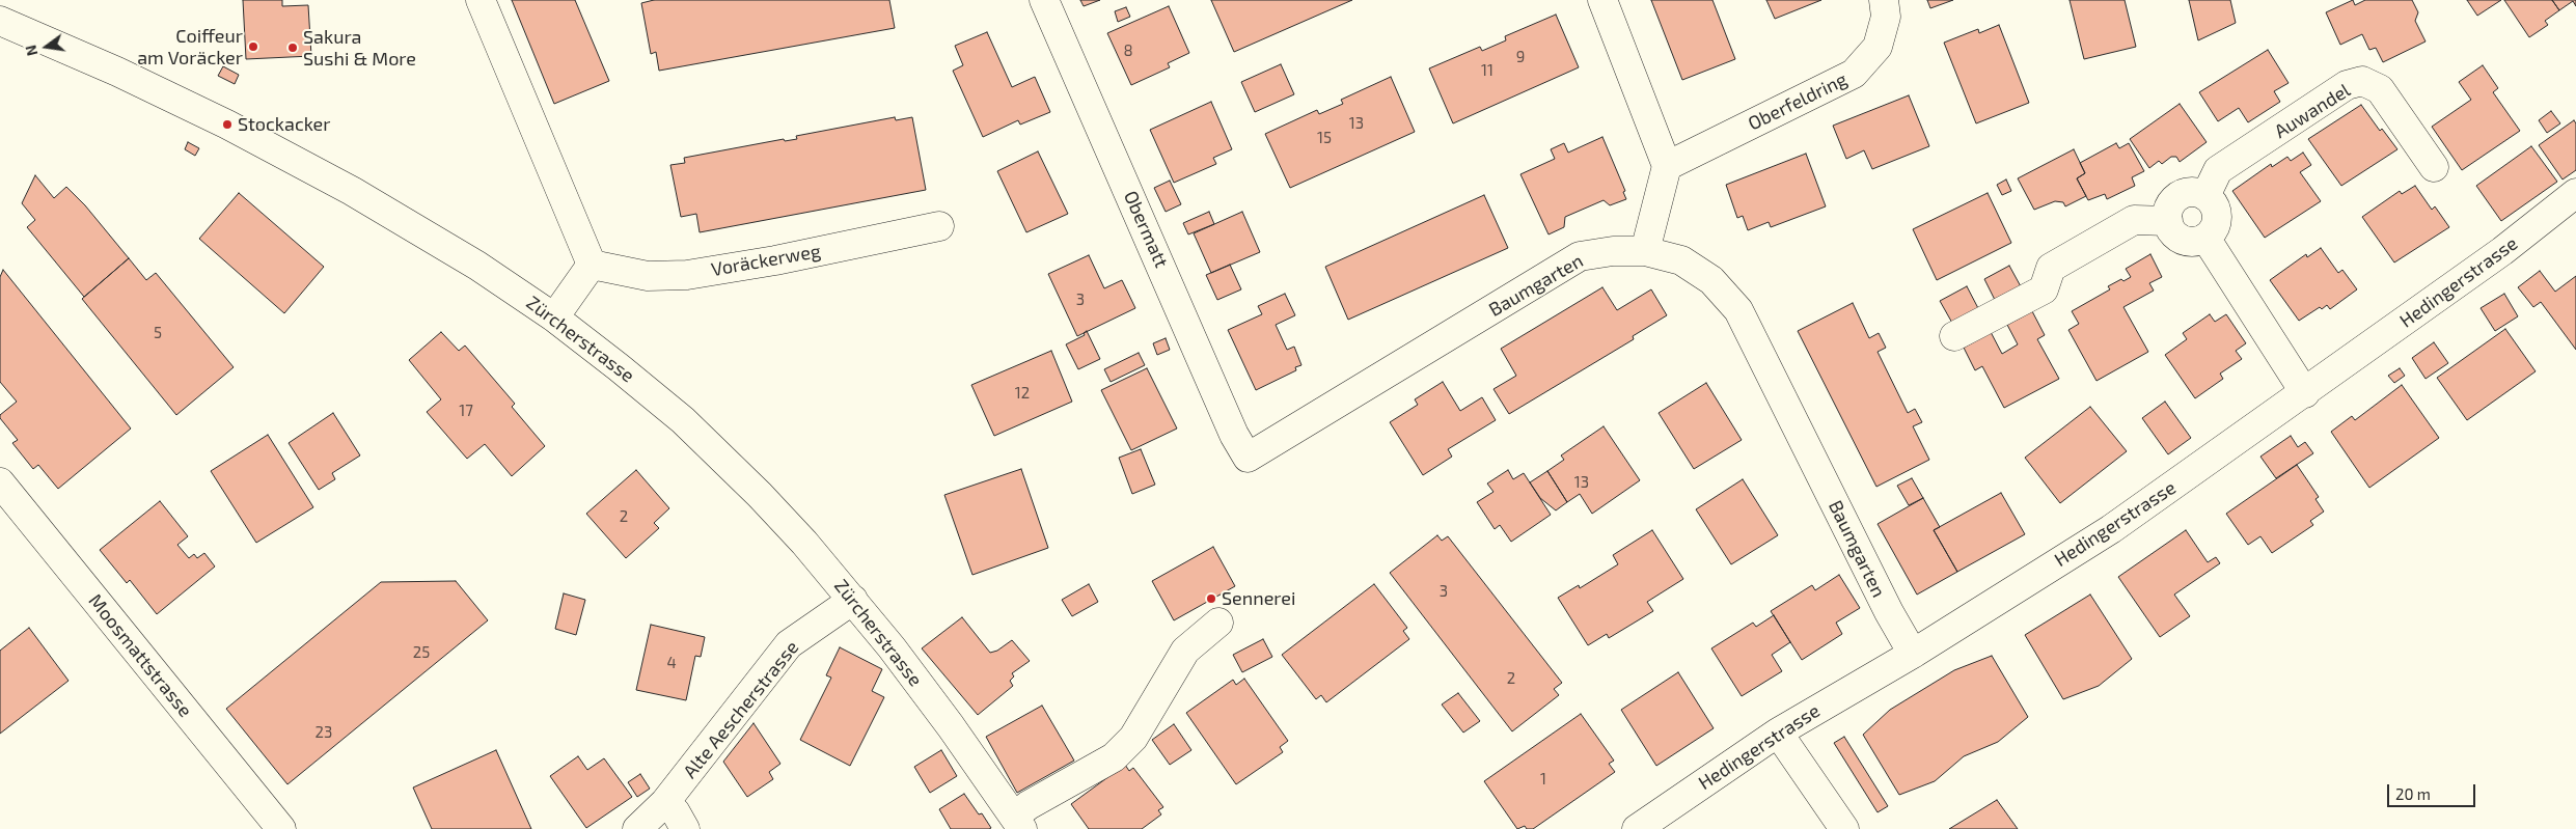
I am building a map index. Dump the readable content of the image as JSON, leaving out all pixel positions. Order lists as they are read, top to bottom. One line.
{"streets":{"street":["Oberfeldring","Auwandel","Obermatt","Voräckerweg","Hedingerstrasse","Baumgarten","Zürcherstrasse","Moosmattstrasse","Alte Aescherstrasse"]},"crossings":[["Obermatt","Baumgarten"],["Hedingerstrasse","Baumgarten"],["Zürcherstrasse","Alte Aescherstrasse"]],"places":["Coiffeur am Voräcker","Sakura Sushi & More","Stockacker","Sennerei"],"house_numbers":["8","9","11","13","15","3","5","12","17","13","2","3","25","4","2","23","1"],"scale_bar":"20 m","north":"left"}
